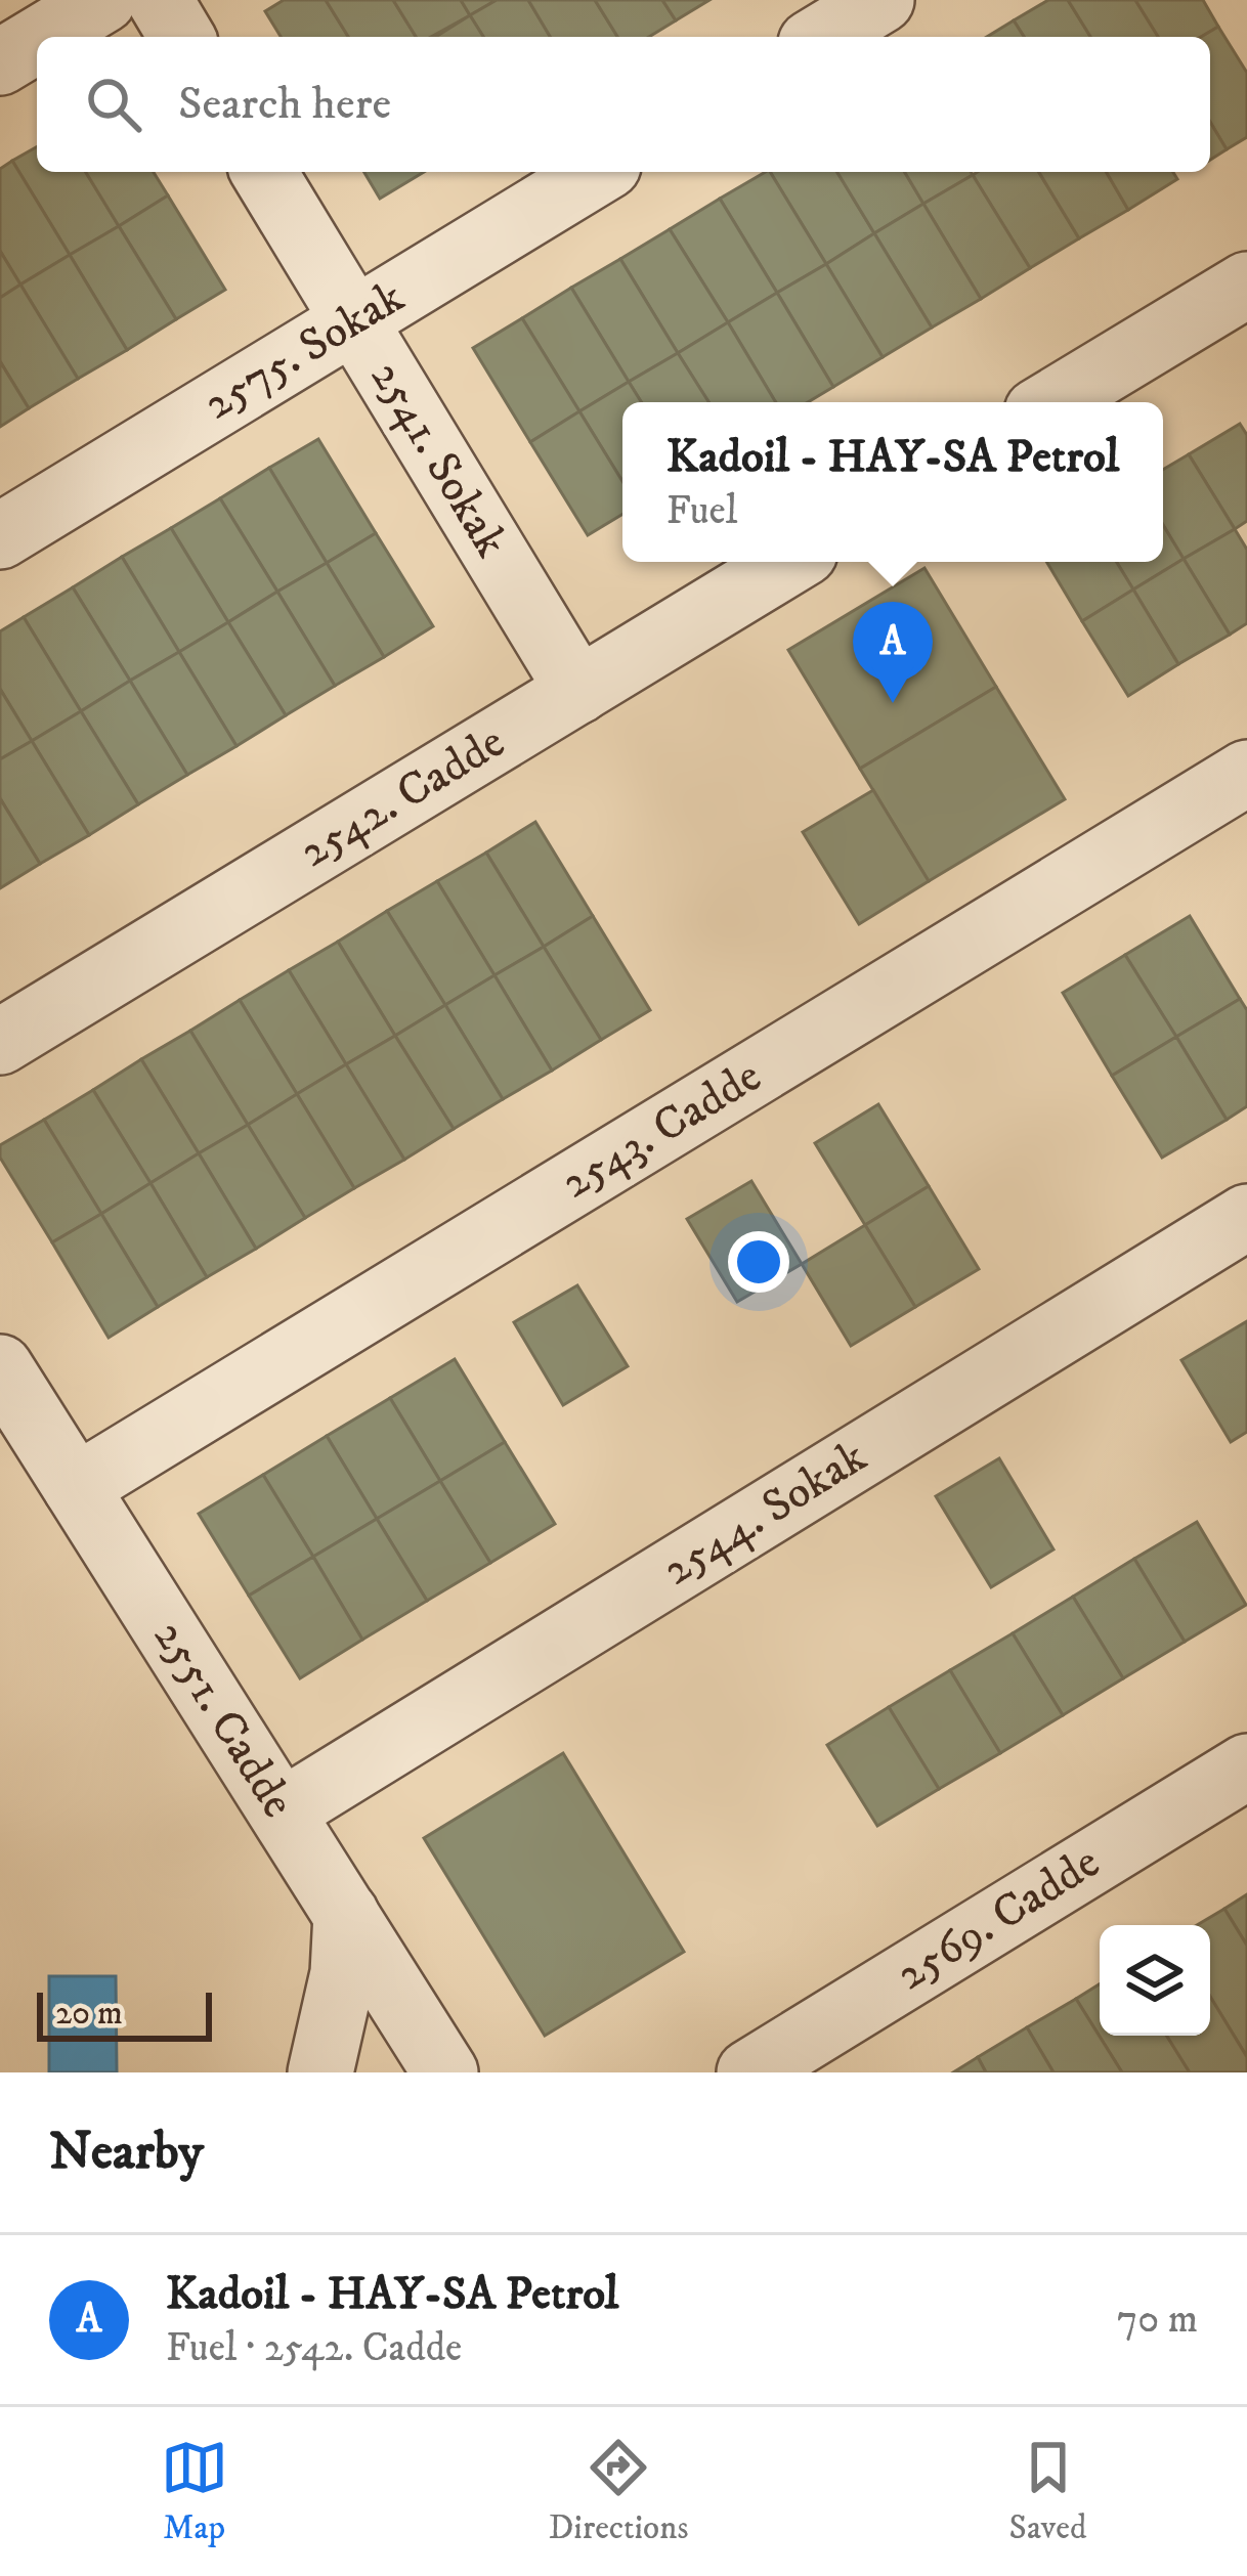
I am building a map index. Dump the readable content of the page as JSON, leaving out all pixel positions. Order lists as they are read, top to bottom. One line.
{"streets":{"street":["2575. Sokak","2541. Sokak","2542. Cadde","2543. Cadde","2544. Sokak","2551. Cadde","2569. Cadde"]},"crossings":[["2575. Sokak","2541. Sokak"],["2541. Sokak","2542. Cadde"],["2543. Cadde","2551. Cadde"],["2544. Sokak","2551. Cadde"]],"scale_bar":"20 m","page":{"search":"Search here","popup":["Kadoil - HAY-SA Petrol","Fuel"],"pins":"A","scale":"20 m","heading":"Nearby","list":[{"mark":"A","name":"Kadoil - HAY-SA Petrol","note":"Fuel · 2542. Cadde","value":"70 m"}],"nav":["Map","Directions","Saved"]}}
